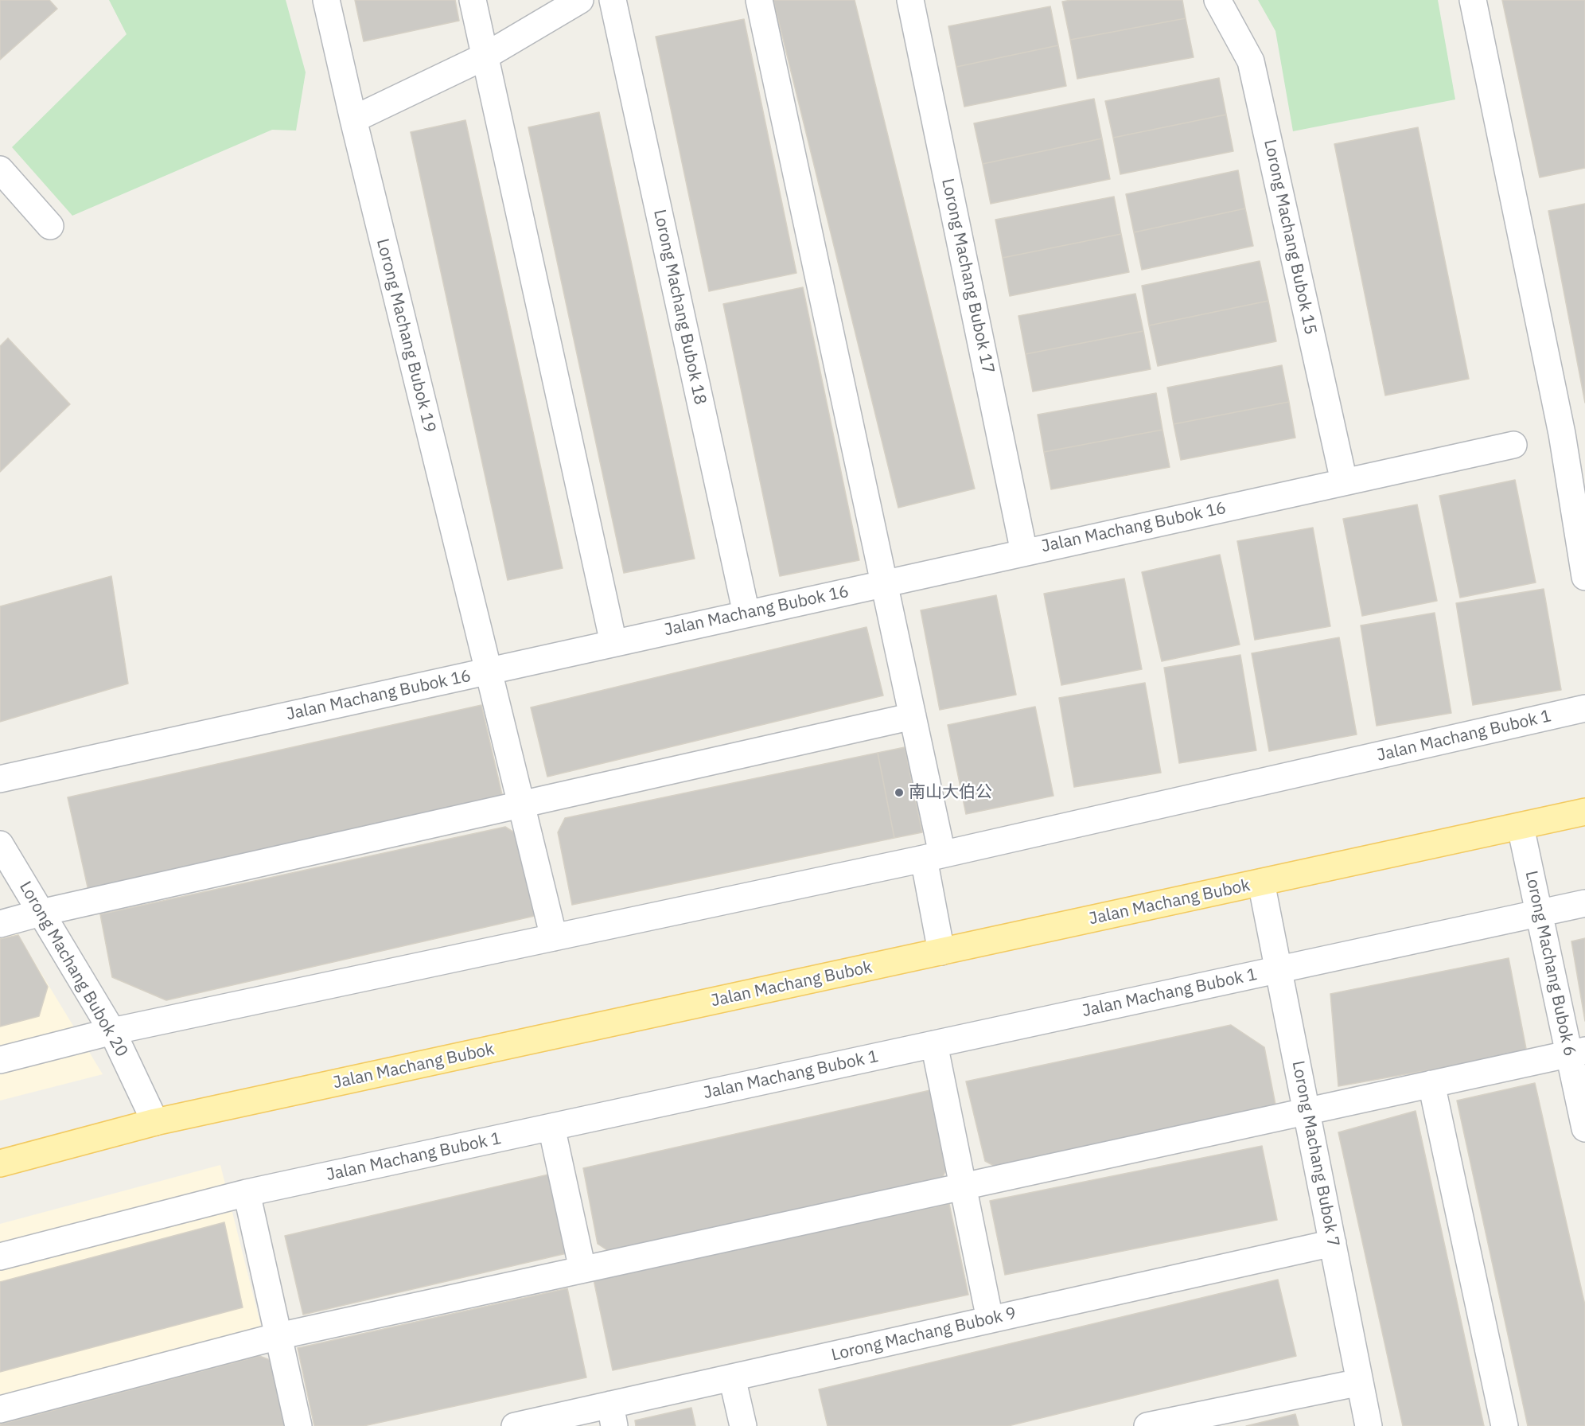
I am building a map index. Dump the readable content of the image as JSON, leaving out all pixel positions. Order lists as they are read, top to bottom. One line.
{"streets":{"main road":["Jalan Machang Bubok"],"street":["Lorong Machang Bubok 15","Lorong Machang Bubok 17","Lorong Machang Bubok 18","Lorong Machang Bubok 19","Jalan Machang Bubok 16","Jalan Machang Bubok 1","Lorong Machang Bubok 6","Lorong Machang Bubok 20","Lorong Machang Bubok 7","Lorong Machang Bubok 9"]},"crossings":[["Lorong Machang Bubok 15","Jalan Machang Bubok 16"],["Lorong Machang Bubok 17","Jalan Machang Bubok 16"],["Lorong Machang Bubok 18","Jalan Machang Bubok 16"],["Lorong Machang Bubok 19","Jalan Machang Bubok 16"],["Lorong Machang Bubok 19","Jalan Machang Bubok 1"],["Jalan Machang Bubok 1","Lorong Machang Bubok 6"],["Jalan Machang Bubok 1","Lorong Machang Bubok 20"],["Jalan Machang Bubok 1","Lorong Machang Bubok 7"],["Jalan Machang Bubok","Lorong Machang Bubok 6"],["Jalan Machang Bubok","Lorong Machang Bubok 20"],["Jalan Machang Bubok","Lorong Machang Bubok 7"],["Lorong Machang Bubok 7","Lorong Machang Bubok 9"]],"places":["南山大伯公"]}
